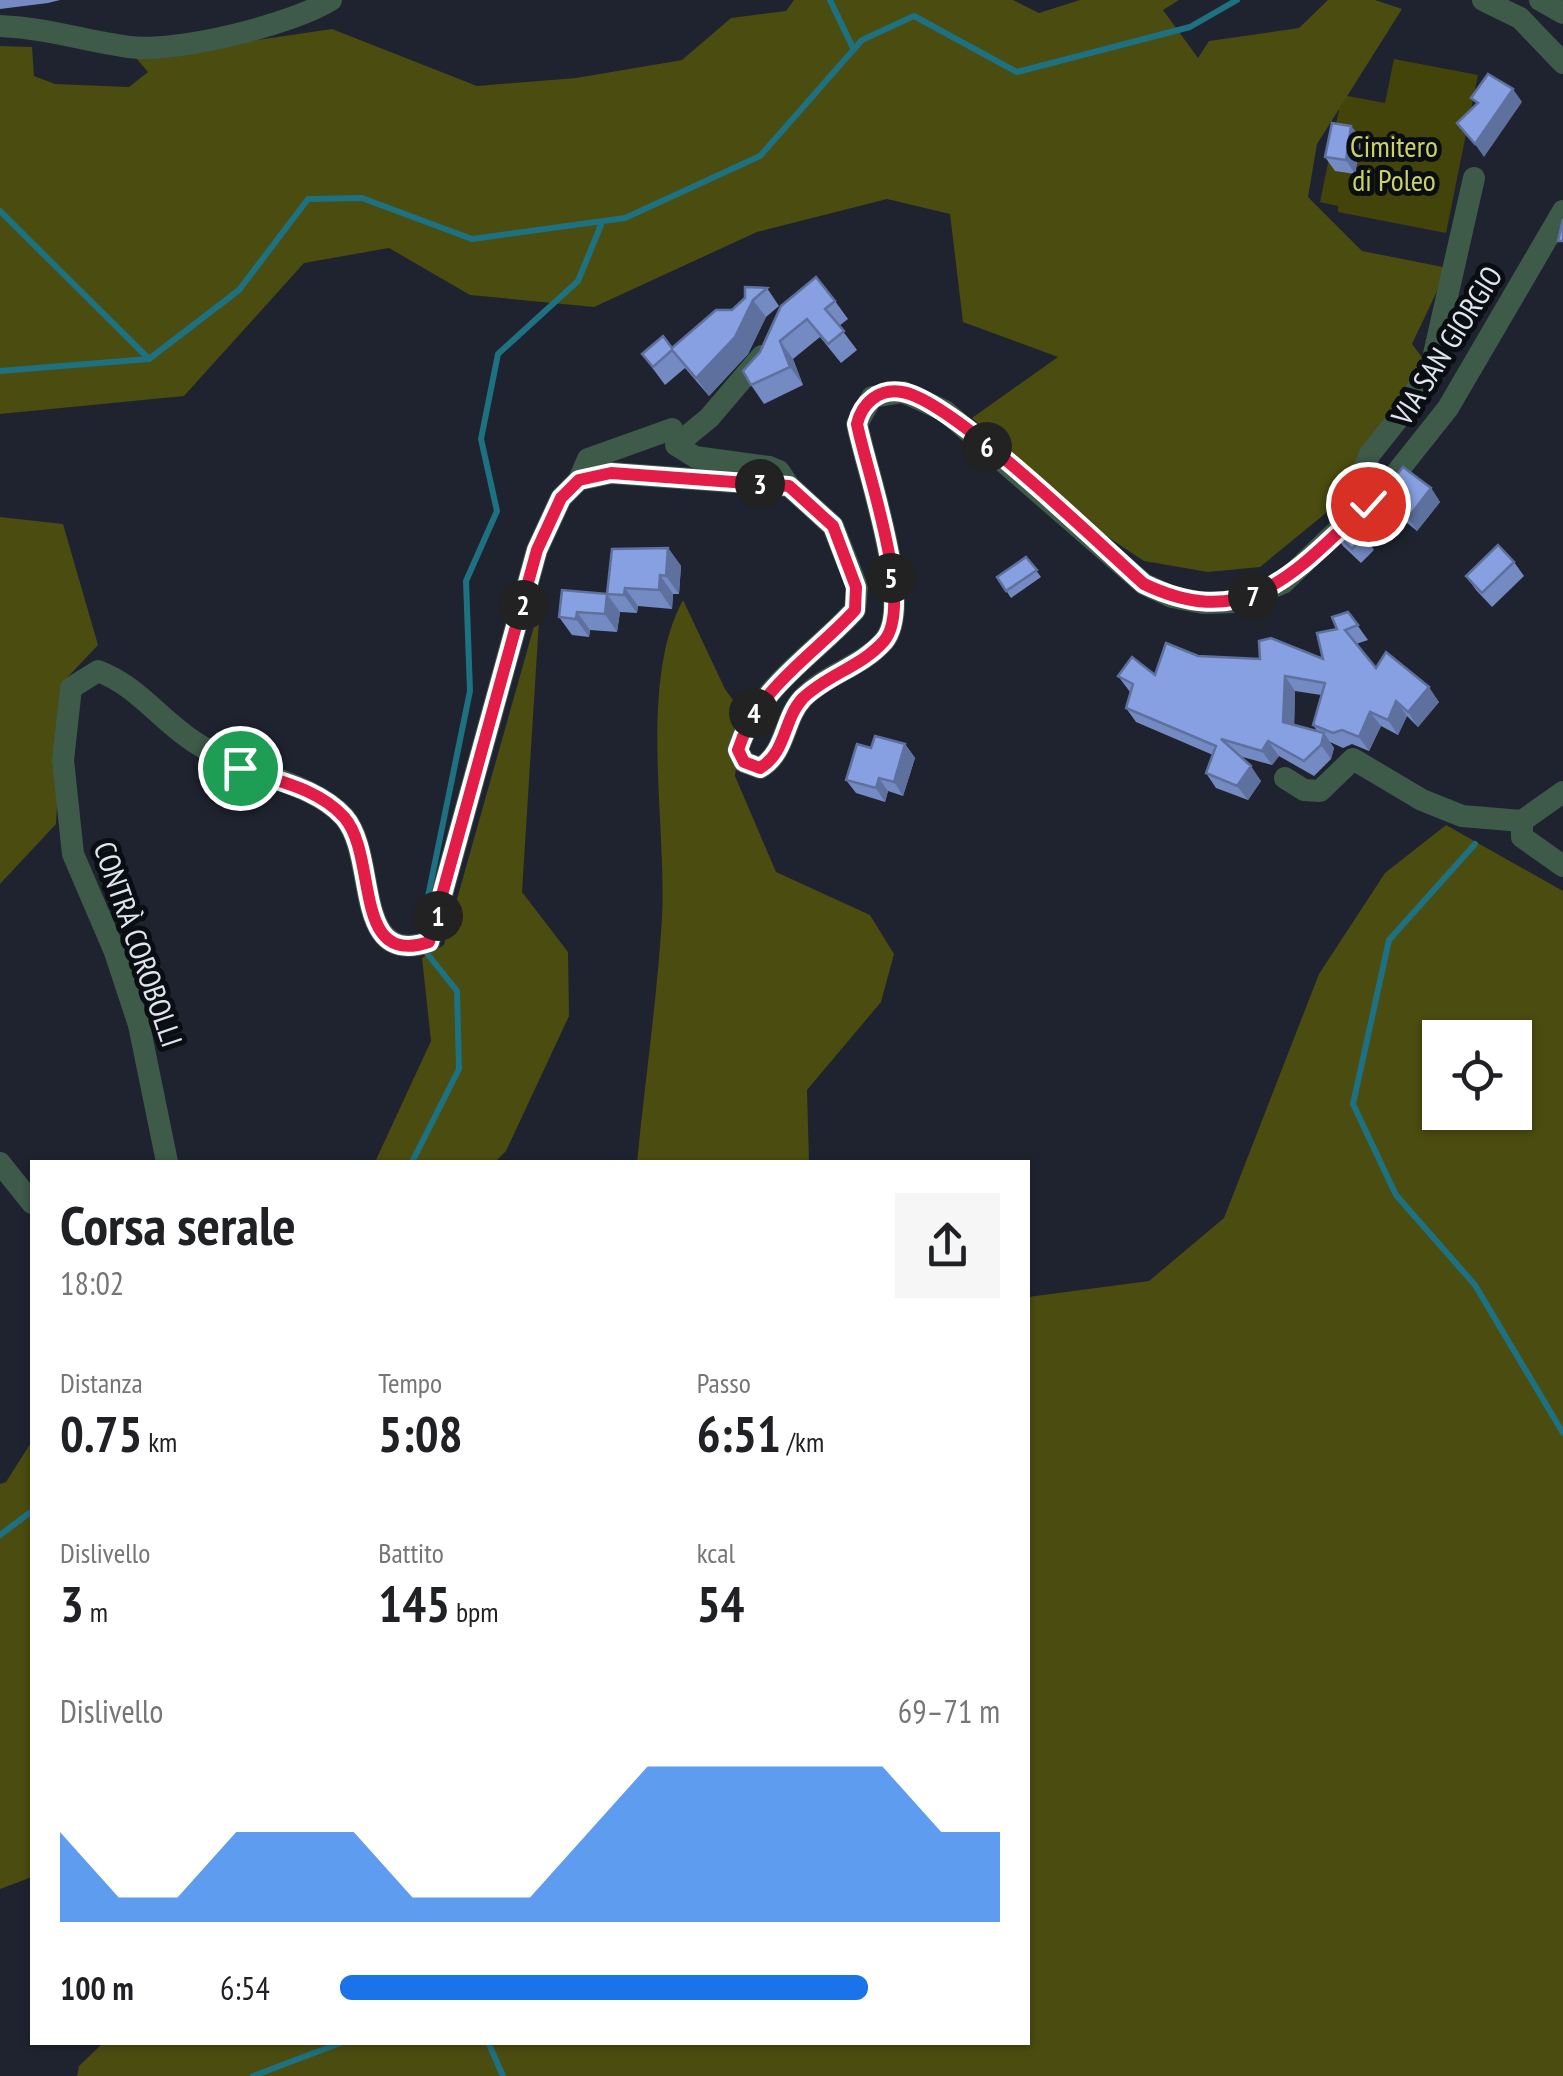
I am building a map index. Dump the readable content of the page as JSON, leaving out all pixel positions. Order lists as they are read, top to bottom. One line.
{"streets":{"street":["VIA SAN GIORGIO","CONTRÀ COROBOLLI"]},"parks":["Cimitero di Poleo"],"page":{"pins":["6","3","5","7","2","4","1"],"heading":["Corsa serale","18:02"],"stats":[["Distanza","0.75 km"],["Tempo","5:08"],["Passo","6:51 /km"],["Dislivello","3 m"],["Battito","145 bpm"],["kcal","54"]],"chart":["Dislivello","69–71 m"],"list":[{"name":"100 m","note":"6:54"}]}}
